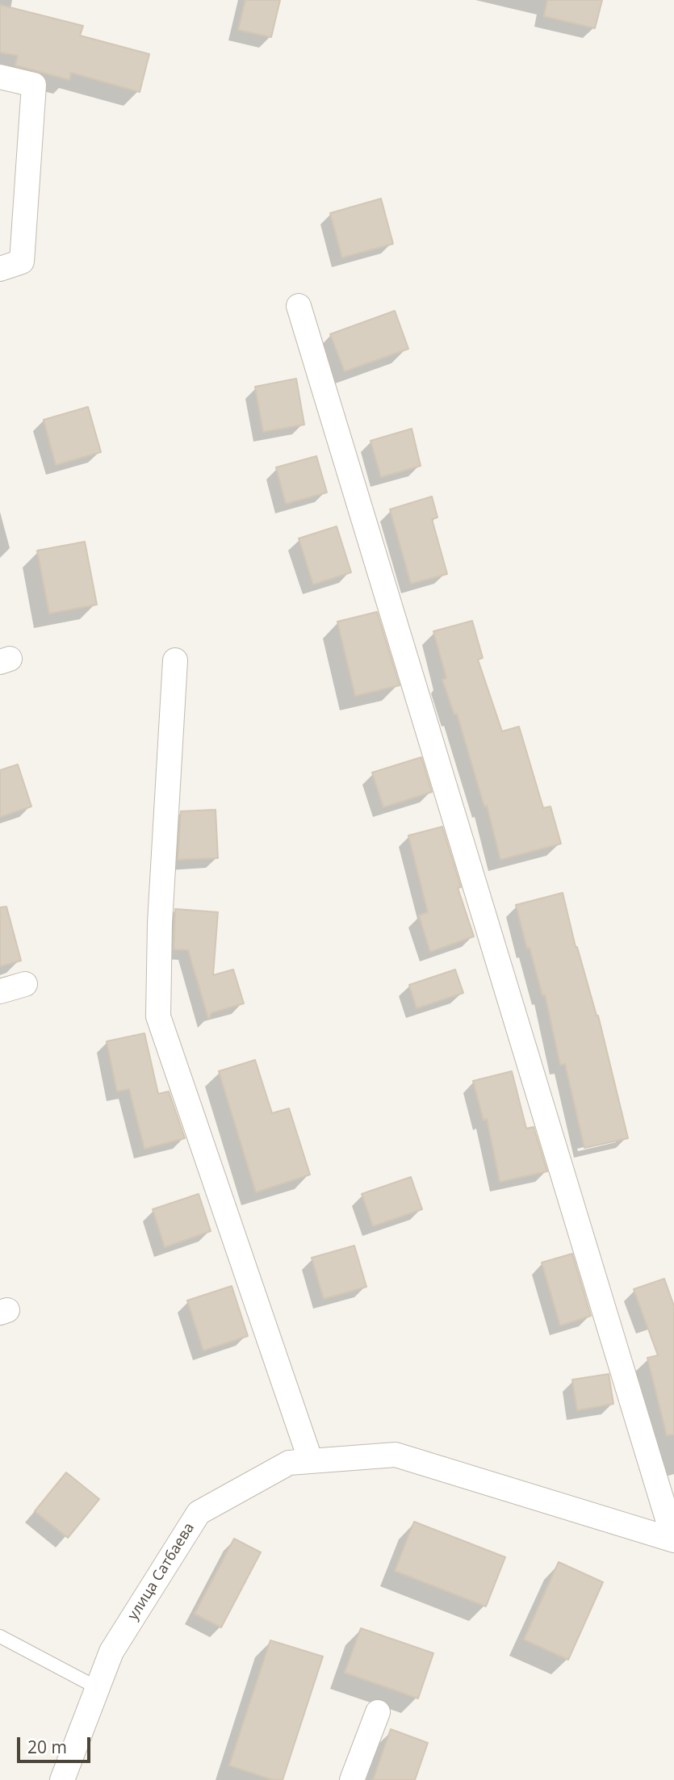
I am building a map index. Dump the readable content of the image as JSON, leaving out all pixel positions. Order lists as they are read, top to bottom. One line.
{"streets":{"street":["улица Сатбаева"]},"scale_bar":"20 m"}
